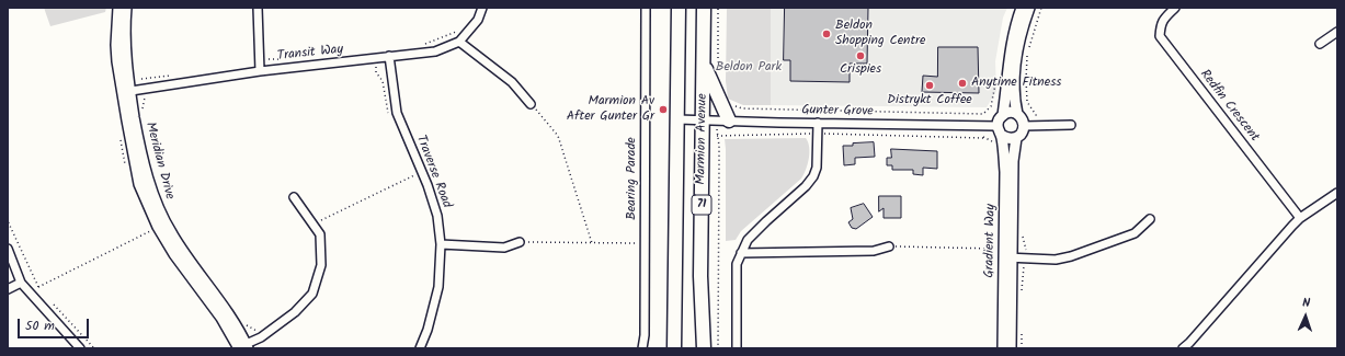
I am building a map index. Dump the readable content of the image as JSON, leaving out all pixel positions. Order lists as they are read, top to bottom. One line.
{"streets":{"highway":["Marmion Avenue","71"],"street":["Transit Way","Redfin Crescent","Gunter Grove","Meridian Drive","Traverse Road","Bearing Parade","Gradient Way"]},"crossings":[["Transit Way","Meridian Drive"],["Transit Way","Traverse Road"],["Gunter Grove","Marmion Avenue"],["Gunter Grove","Gradient Way"]],"parks":["Beldon Park"],"places":["Beldon Shopping Centre","Crispies","Anytime Fitness","Distrykt Coffee","Marmion Av After Gunter Gr"],"scale_bar":"50 m","north":"top"}
